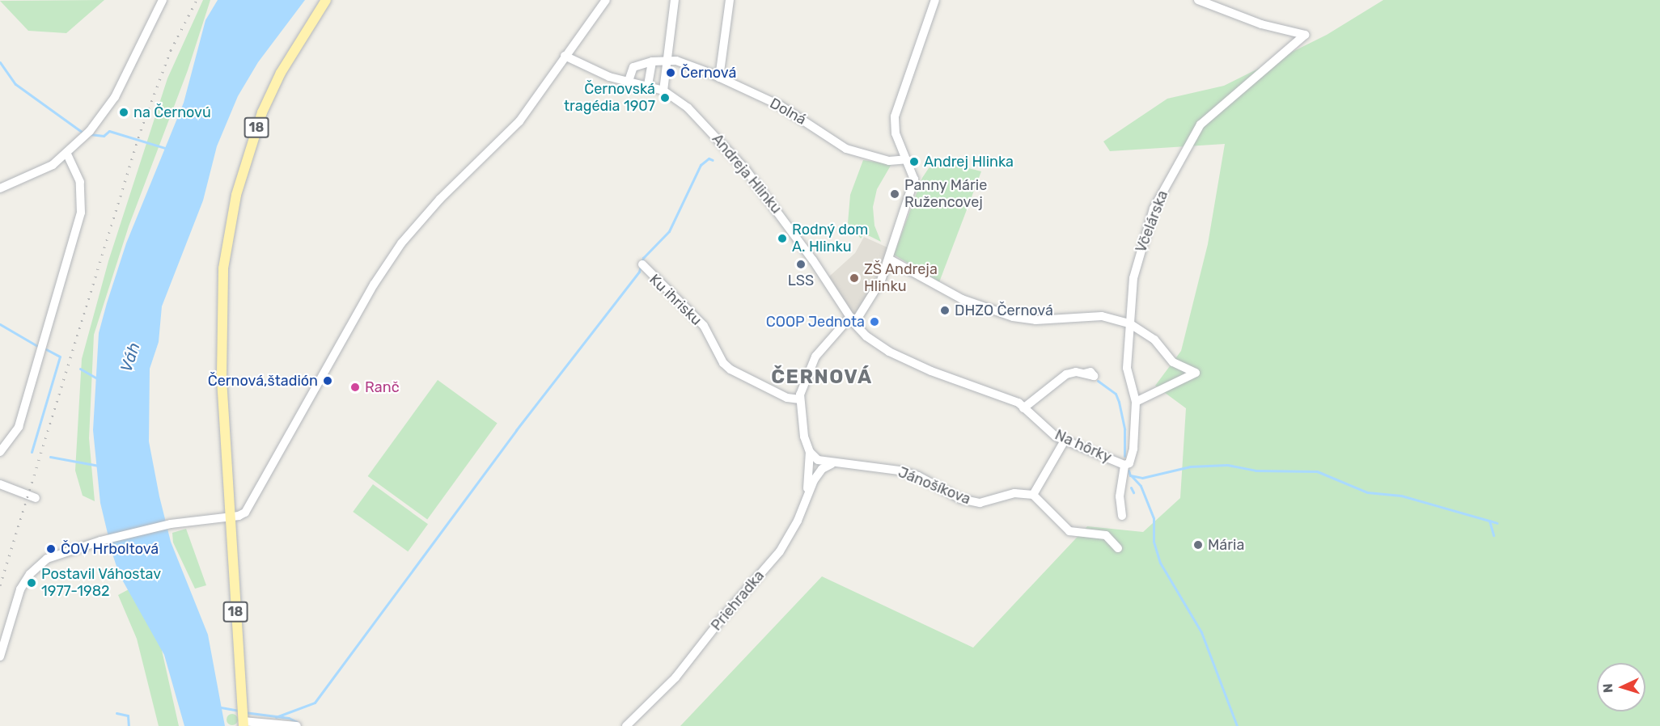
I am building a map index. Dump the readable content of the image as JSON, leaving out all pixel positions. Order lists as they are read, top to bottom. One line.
{"streets":{"main road":["18"],"street":["Dolná","Andreja Hlinku","Včelárska","Ku ihrisku","Na hôrky","Jánošíkova","Priehradka"]},"crossings":[["Andreja Hlinku","Na hôrky"],["Včelárska","Na hôrky"],["Jánošíkova","Priehradka"]],"districts":["ČERNOVÁ"],"water":["Váh"],"places":["Černová","Černovská tragédia 1907","na Černovú","Andrej Hlinka","Panny Márie Ružencovej","Rodný dom A. Hlinku","LSS","ZŠ Andreja Hlinku","DHZO Černová","COOP Jednota","Černová,štadión","Ranč","Mária","ČOV Hrboltová","Postavil Váhostav 1977-1982"],"north":"left"}
